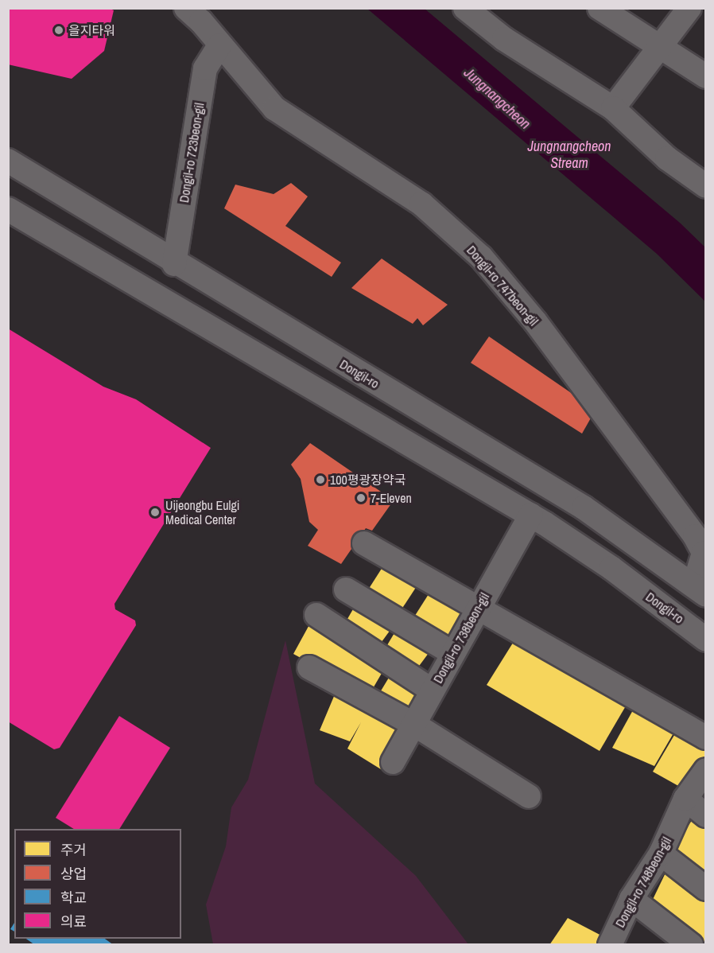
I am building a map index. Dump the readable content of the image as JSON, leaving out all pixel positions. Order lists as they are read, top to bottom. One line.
{"streets":{"street":["Dongil-ro 723beon-gil","Dongil-ro 747beon-gil","Dongil-ro","Dongil-ro 738beon-gil","Dongil-ro 748beon-gil"]},"crossings":[["Dongil-ro 723beon-gil","Dongil-ro 747beon-gil"],["Dongil-ro 723beon-gil","Dongil-ro"],["Dongil-ro 747beon-gil","Dongil-ro"],["Dongil-ro","Dongil-ro 738beon-gil"]],"water":["Jungnangcheon","Jungnangcheon Stream"],"places":["을지타워","100평광장약국","7-Eleven","Uijeongbu Eulgi Medical Center"],"legend":["주거","상업","학교","의료"]}
